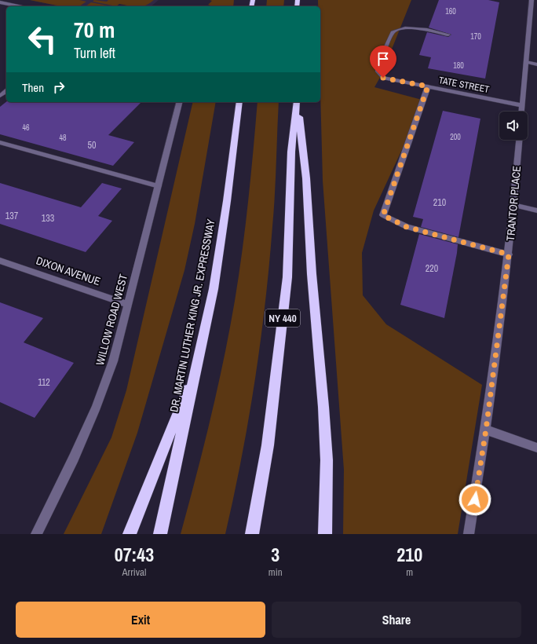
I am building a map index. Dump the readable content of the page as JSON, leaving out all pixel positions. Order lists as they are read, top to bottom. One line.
{"streets":{"highway":["DR. MARTIN LUTHER KING JR. EXPRESSWAY","NY 440"],"street":["TATE STREET","TRANTOR PLACE","DIXON AVENUE","WILLOW ROAD WEST"]},"crossings":[["DIXON AVENUE","WILLOW ROAD WEST"]],"house_numbers":["160","170","180","46","200","48","50","210","137","133","220","112"],"page":{"turn":["70 m","Turn left"],"then":"Then","eta":["07:43","Arrival","3","min","210","m"],"buttons":["Exit","Share"]}}
